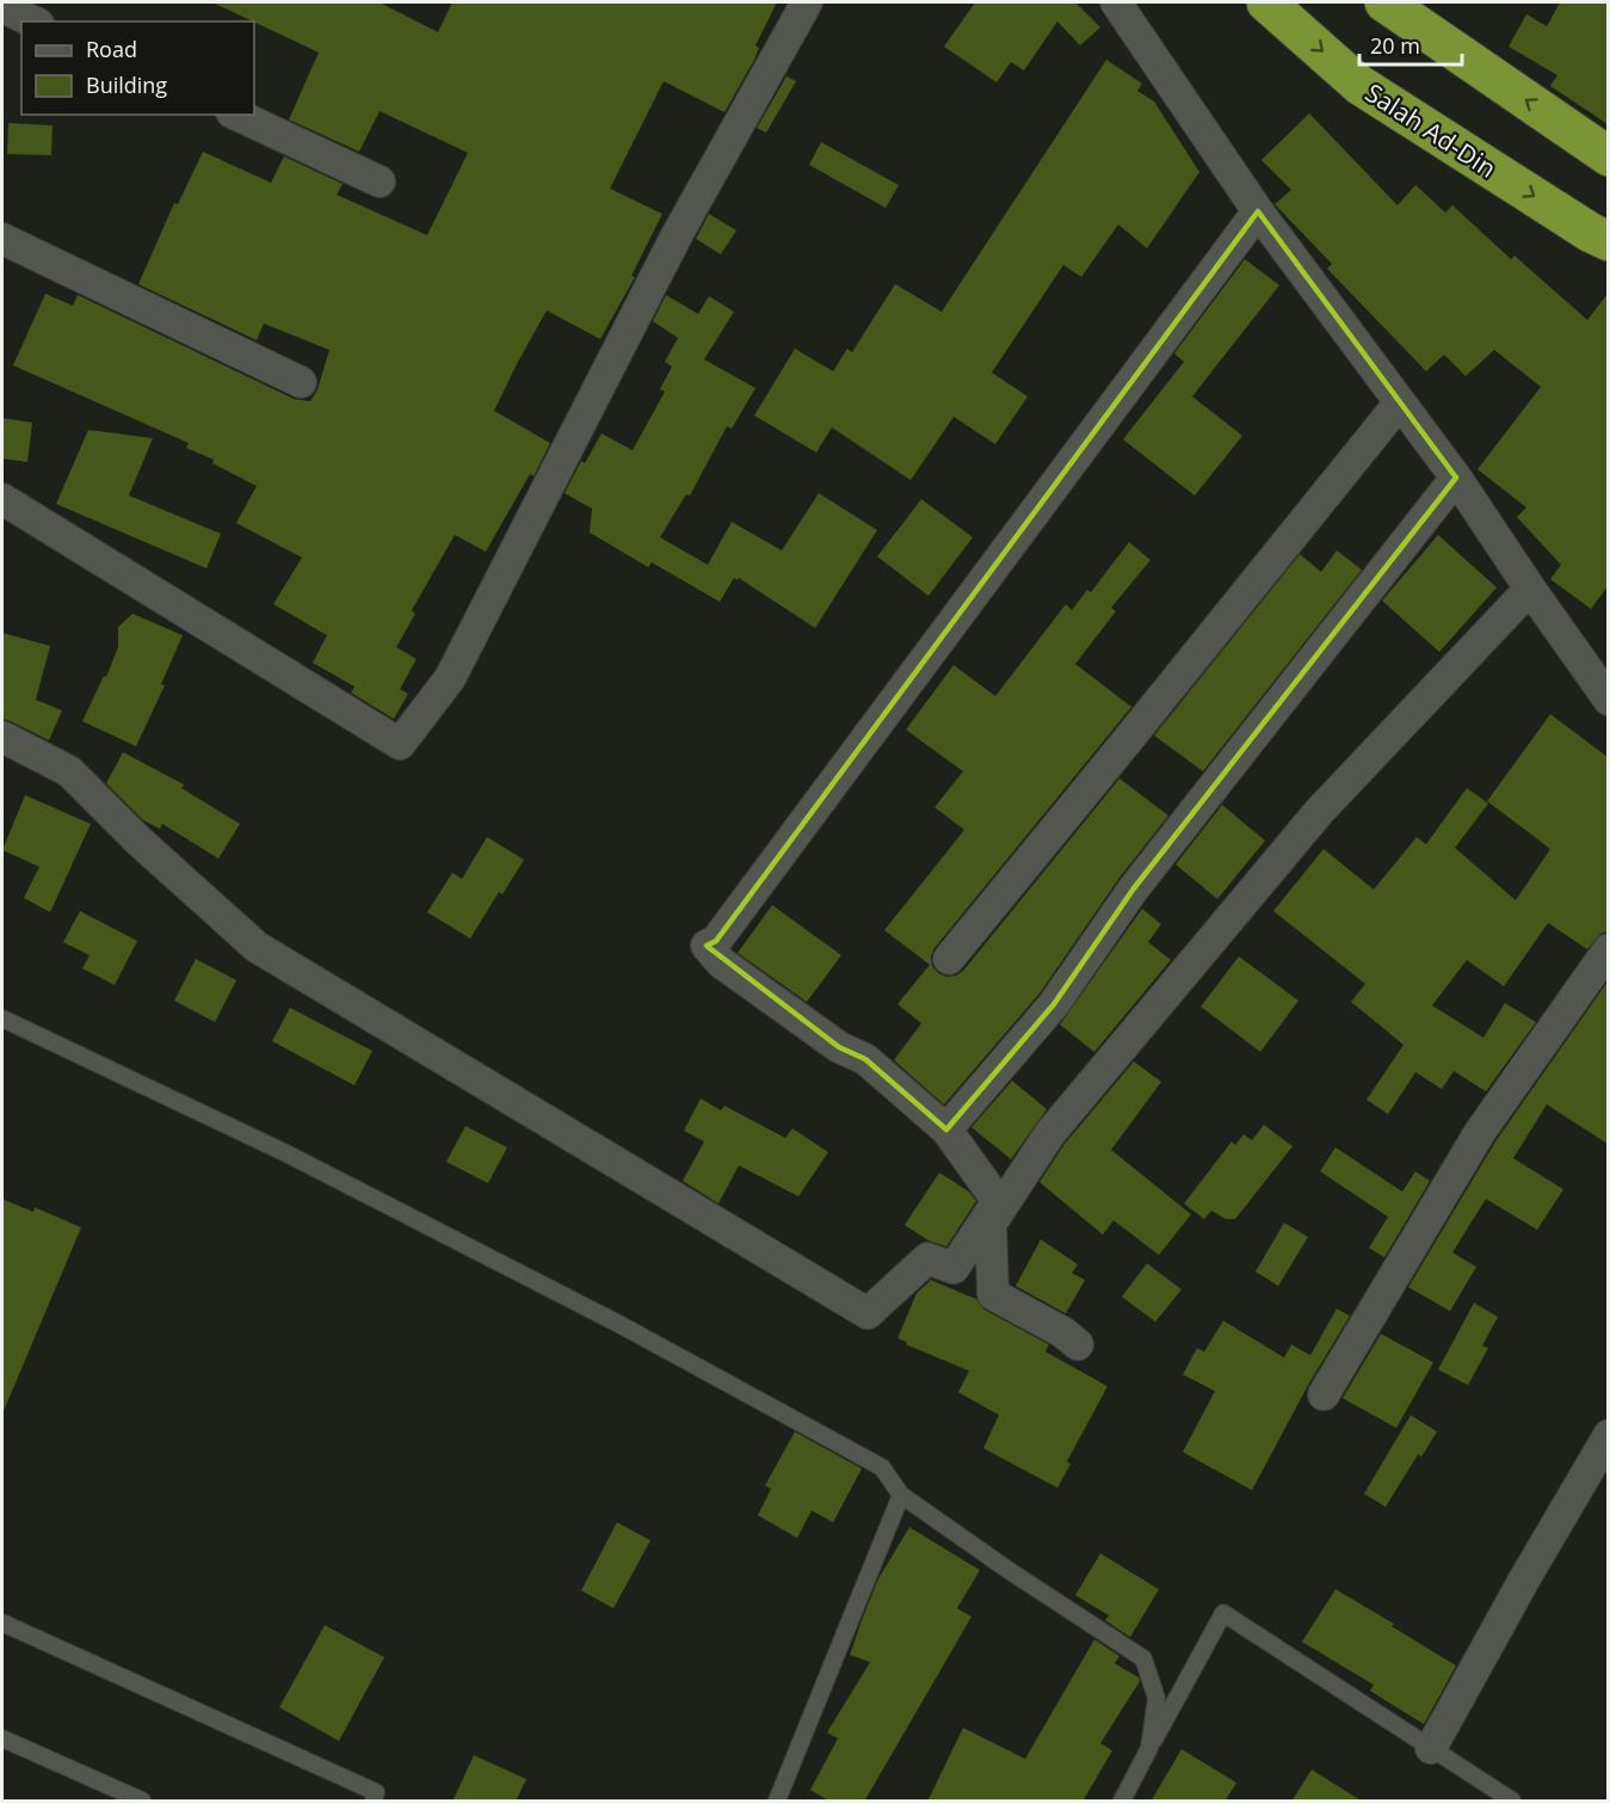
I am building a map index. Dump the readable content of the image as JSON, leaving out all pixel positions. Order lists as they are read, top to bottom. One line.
{"streets":{"highway":["Salah Ad-Din"]},"legend":["Road","Building"],"scale_bar":"20 m"}
